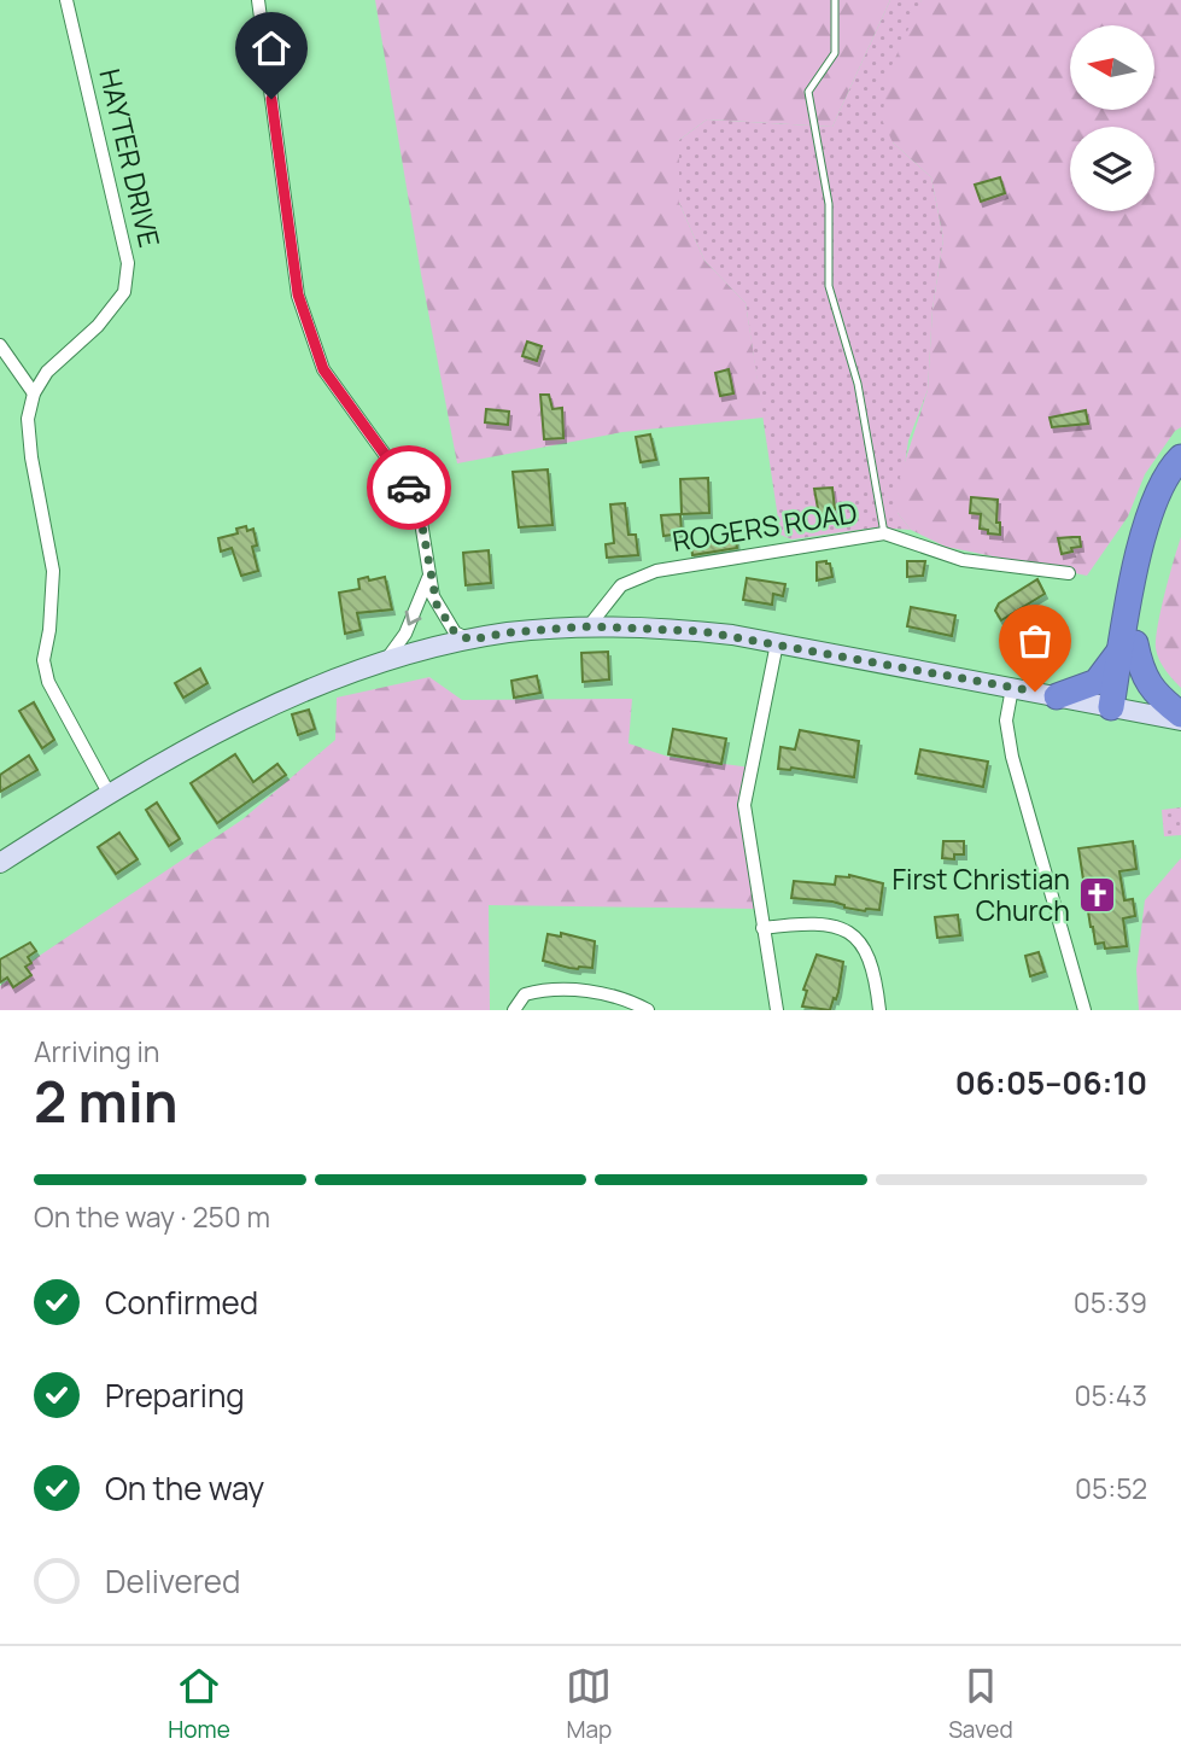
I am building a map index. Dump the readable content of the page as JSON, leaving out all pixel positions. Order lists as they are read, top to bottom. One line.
{"streets":{"street":["HAYTER DRIVE","ROGERS ROAD"]},"places":{"church":["First Christian Church"]},"north":"left","page":{"heading":["2 min","Arriving in","06:05–06:10"],"bar":"On the way · 250 m","list":[["Confirmed","05:39"],["Preparing","05:43"],["On the way","05:52"],"Delivered"],"tabs":["Home","Map","Saved"]}}
